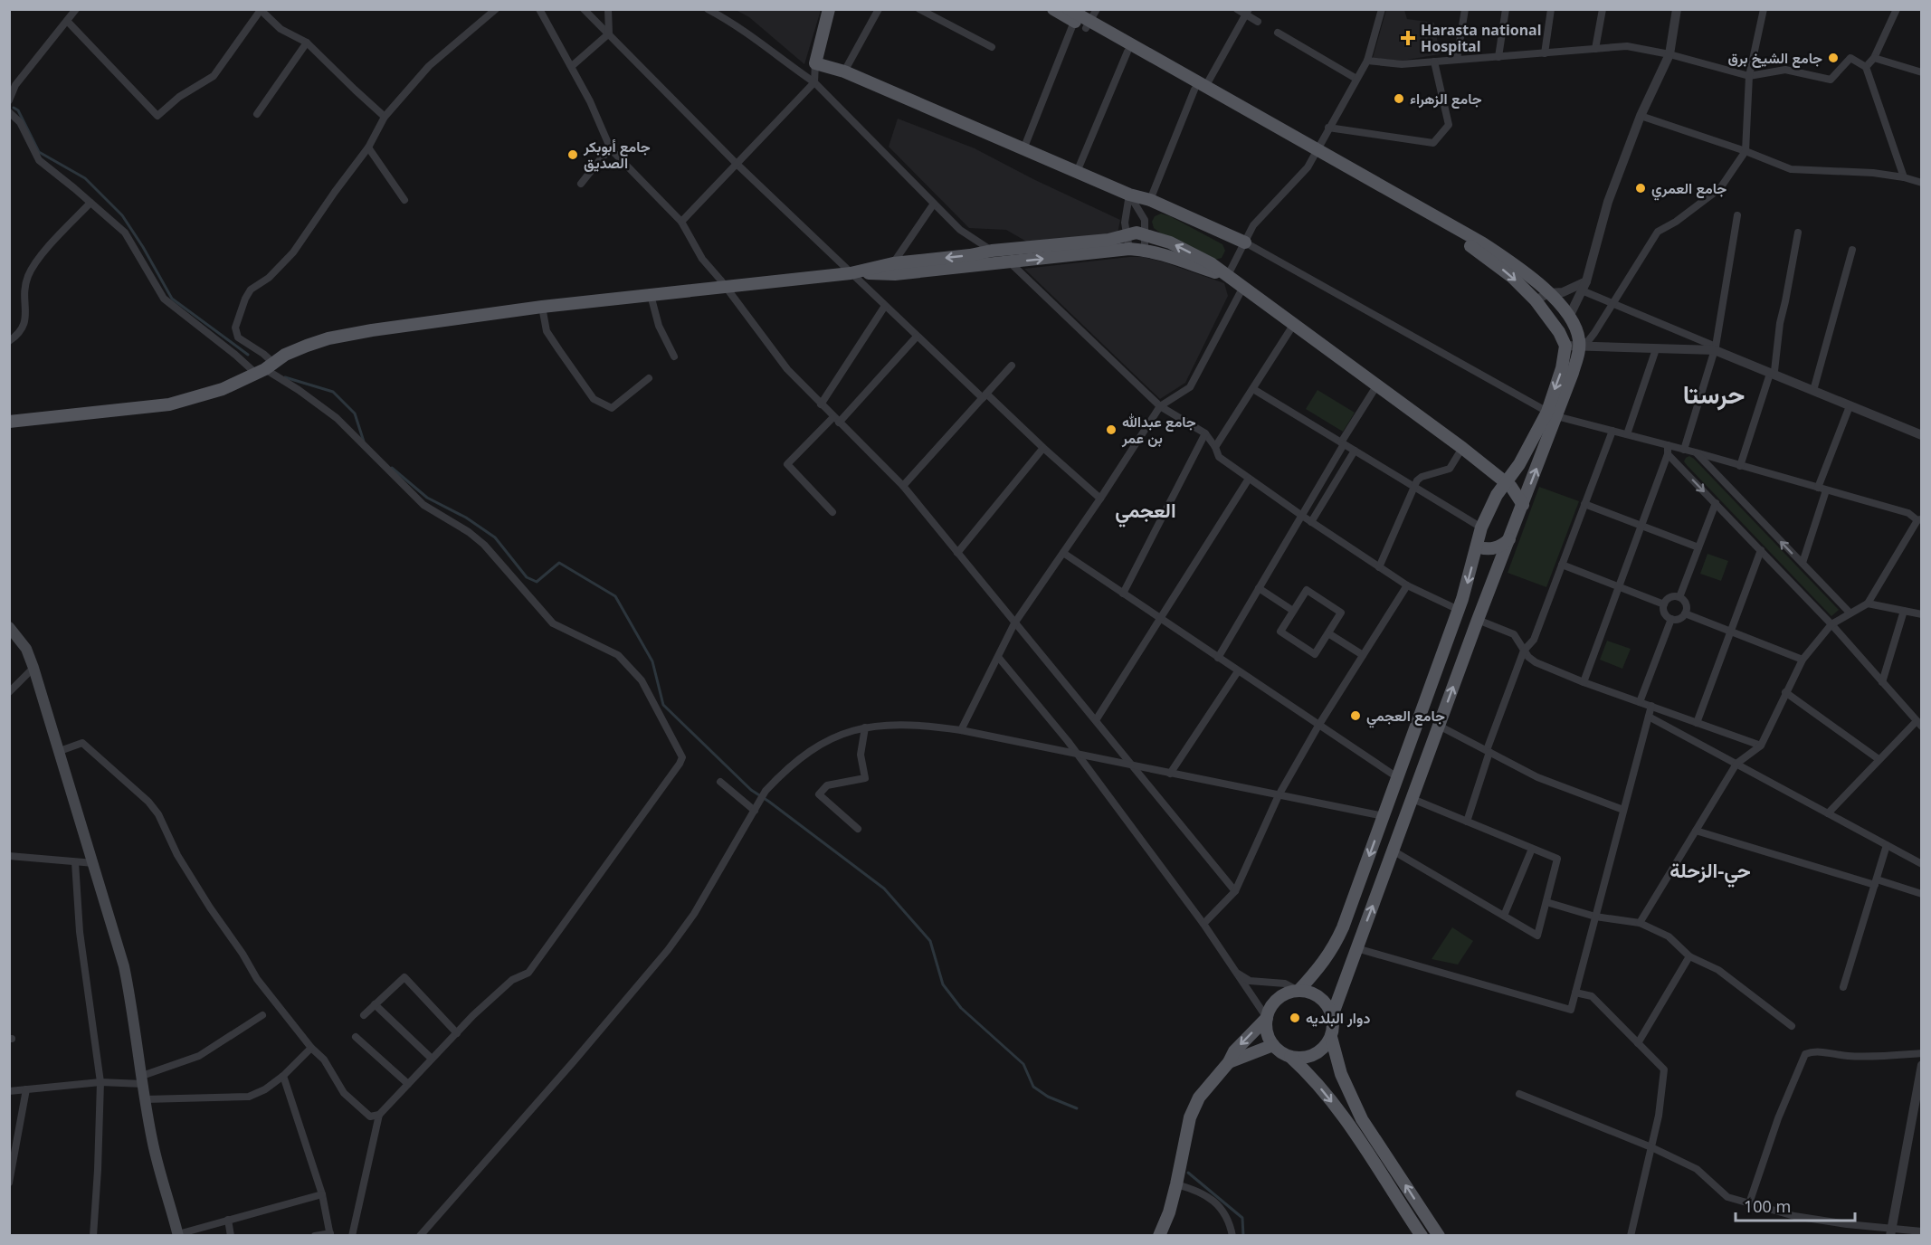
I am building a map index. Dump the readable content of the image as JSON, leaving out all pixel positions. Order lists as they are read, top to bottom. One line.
{"districts":["حرستا","العجمي","حي-الزحلة"],"places":{"health":["Harasta national Hospital"],"other":["جامع الشيخ برق","جامع الزهراء","جامع أبوبكر الصديق","جامع العمري","جامع عبدالله بن عمر","جامع العجمي","دوار البلديه"]},"scale_bar":"100 m"}
